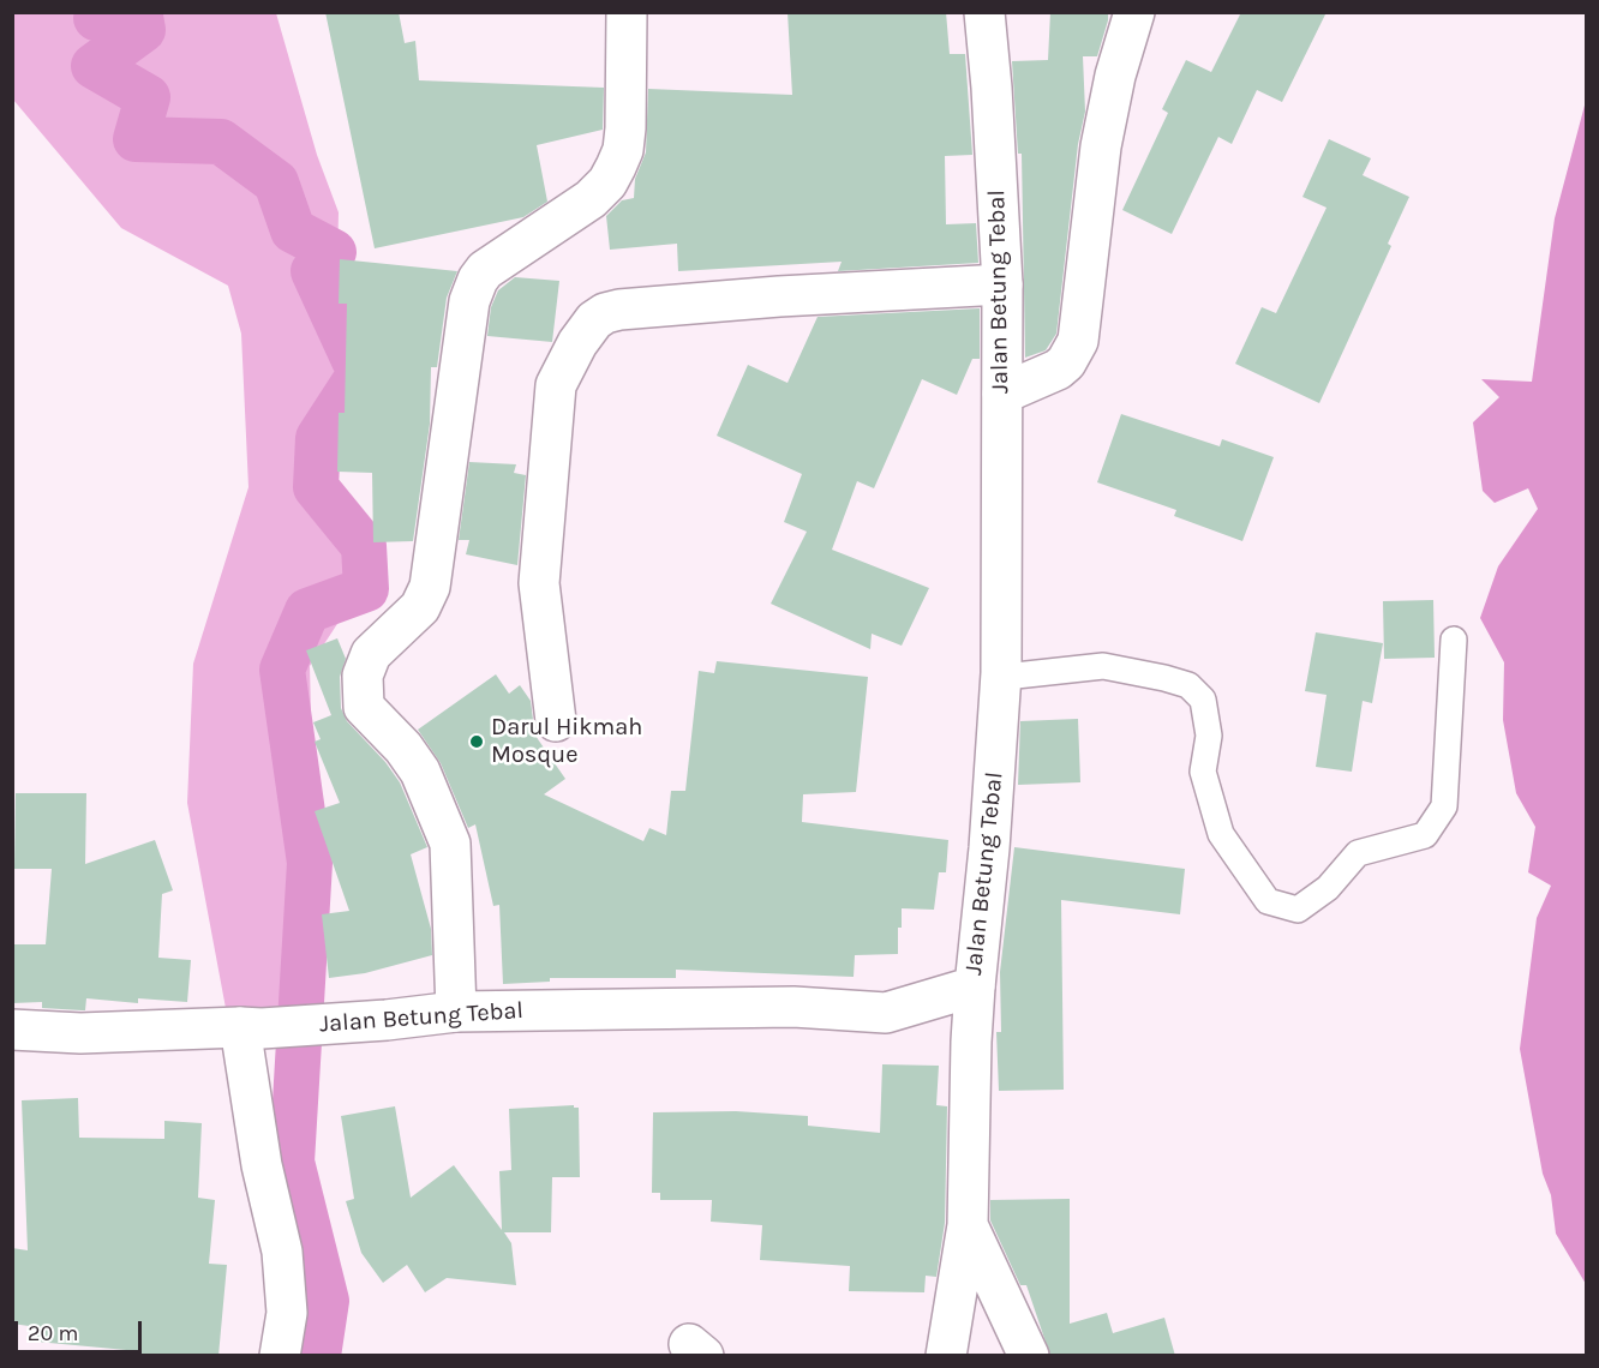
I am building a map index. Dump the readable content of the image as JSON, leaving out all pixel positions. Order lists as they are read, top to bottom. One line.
{"streets":{"street":["Jalan Betung Tebal"]},"places":["Darul Hikmah Mosque"],"scale_bar":"20 m"}
